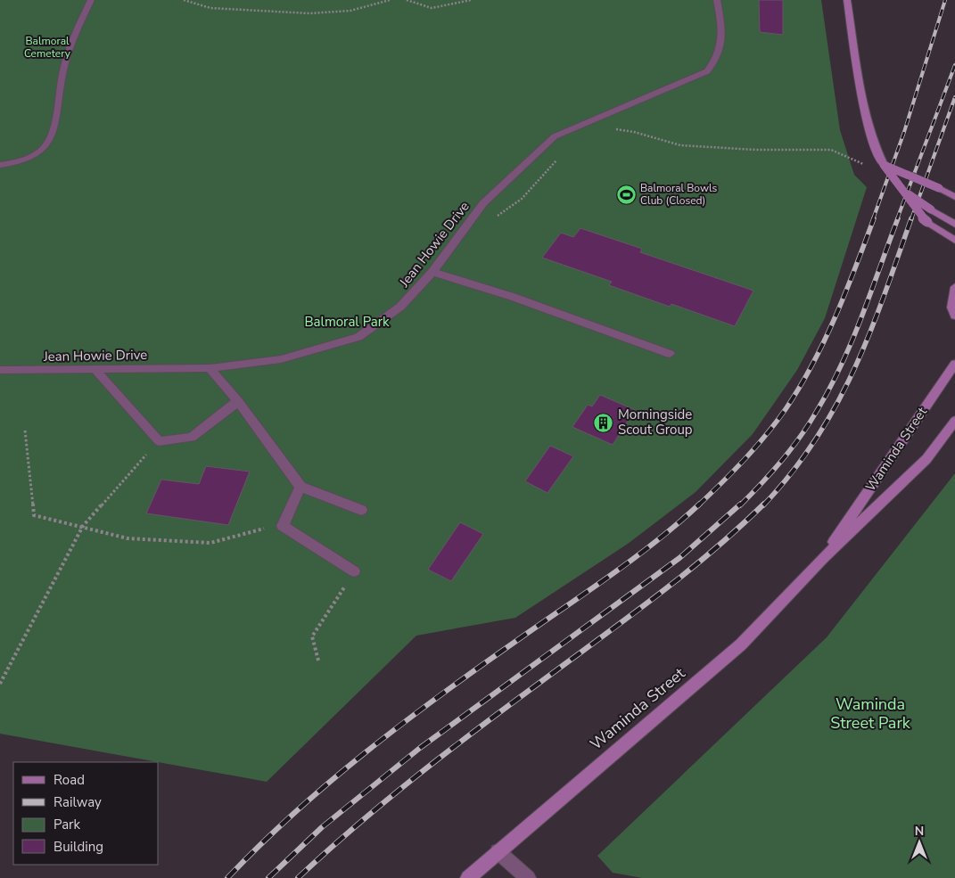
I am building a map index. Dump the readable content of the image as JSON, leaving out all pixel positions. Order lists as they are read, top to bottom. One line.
{"streets":{"main road":["Waminda Street"],"street":["Jean Howie Drive"]},"parks":["Balmoral Cemetery","Balmoral Park","Waminda Street Park"],"places":{"sports":["Balmoral Bowls Club (Closed)"],"building":["Morningside Scout Group"]},"legend":["Road","Railway","Park","Building"],"north":"top"}
